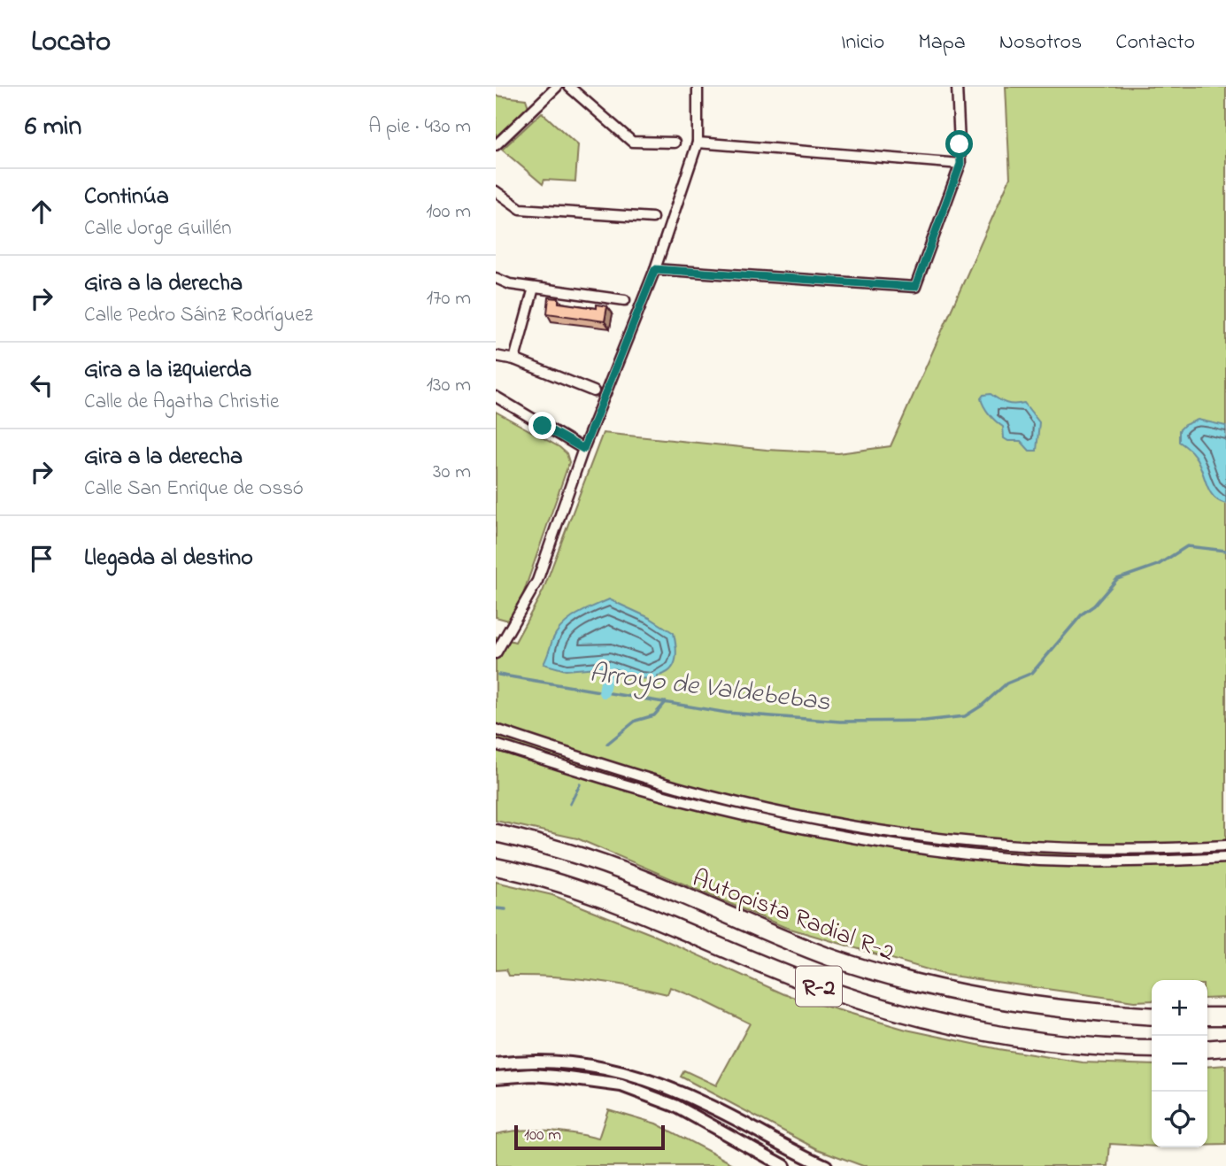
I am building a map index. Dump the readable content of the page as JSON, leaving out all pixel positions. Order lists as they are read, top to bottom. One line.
{"streets":{"highway":["Autopista Radial R-2","R-2"]},"water":["Arroyo de Valdebebas"],"scale_bar":"100 m","page":{"header":"Locato","nav":["Inicio","Mapa","Nosotros","Contacto"],"heading":["6 min","A pie · 430 m"],"list":[["Continúa","Calle Jorge Guillén","100 m"],["Gira a la derecha","Calle Pedro Sáinz Rodríguez","170 m"],["Gira a la izquierda","Calle de Agatha Christie","130 m"],["Gira a la derecha","Calle San Enrique de Ossó","30 m"],"Llegada al destino"],"map_buttons":["+","−"],"scale":"100 m"}}
